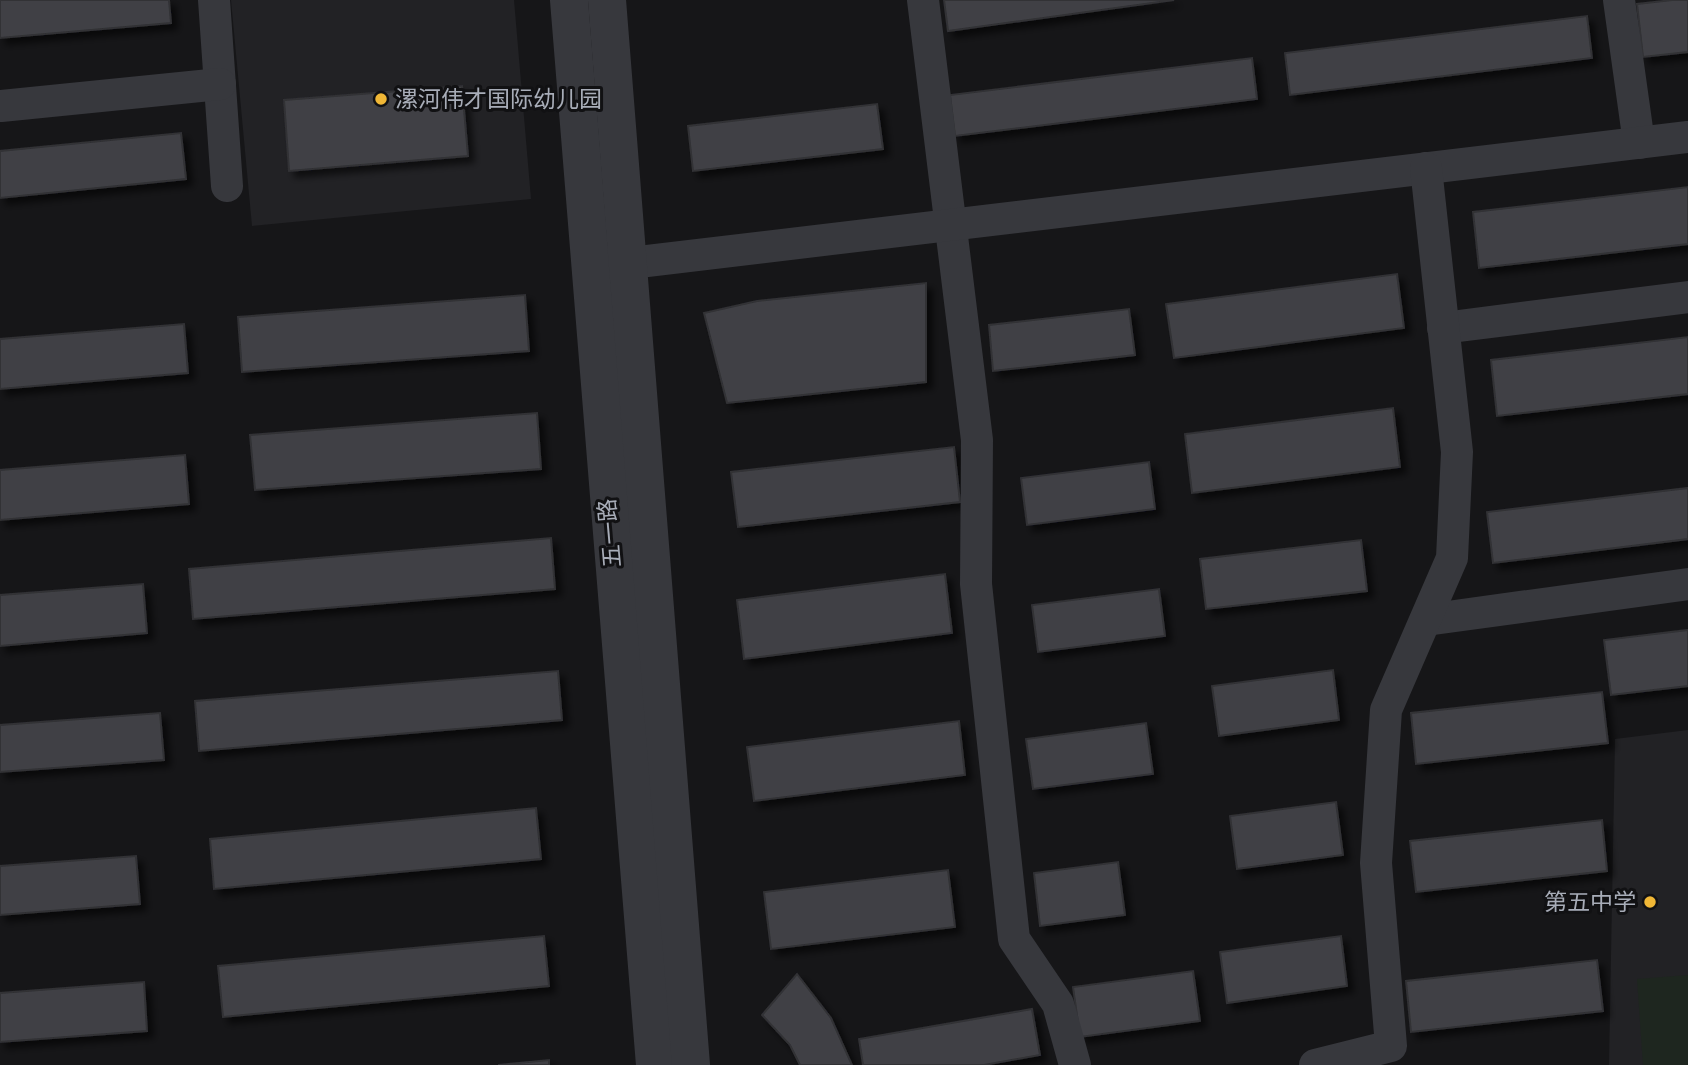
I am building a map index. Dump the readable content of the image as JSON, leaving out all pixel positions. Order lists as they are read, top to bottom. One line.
{"streets":{"street":["五一路"]},"places":["漯河伟才国际幼儿园","第五中学"]}
